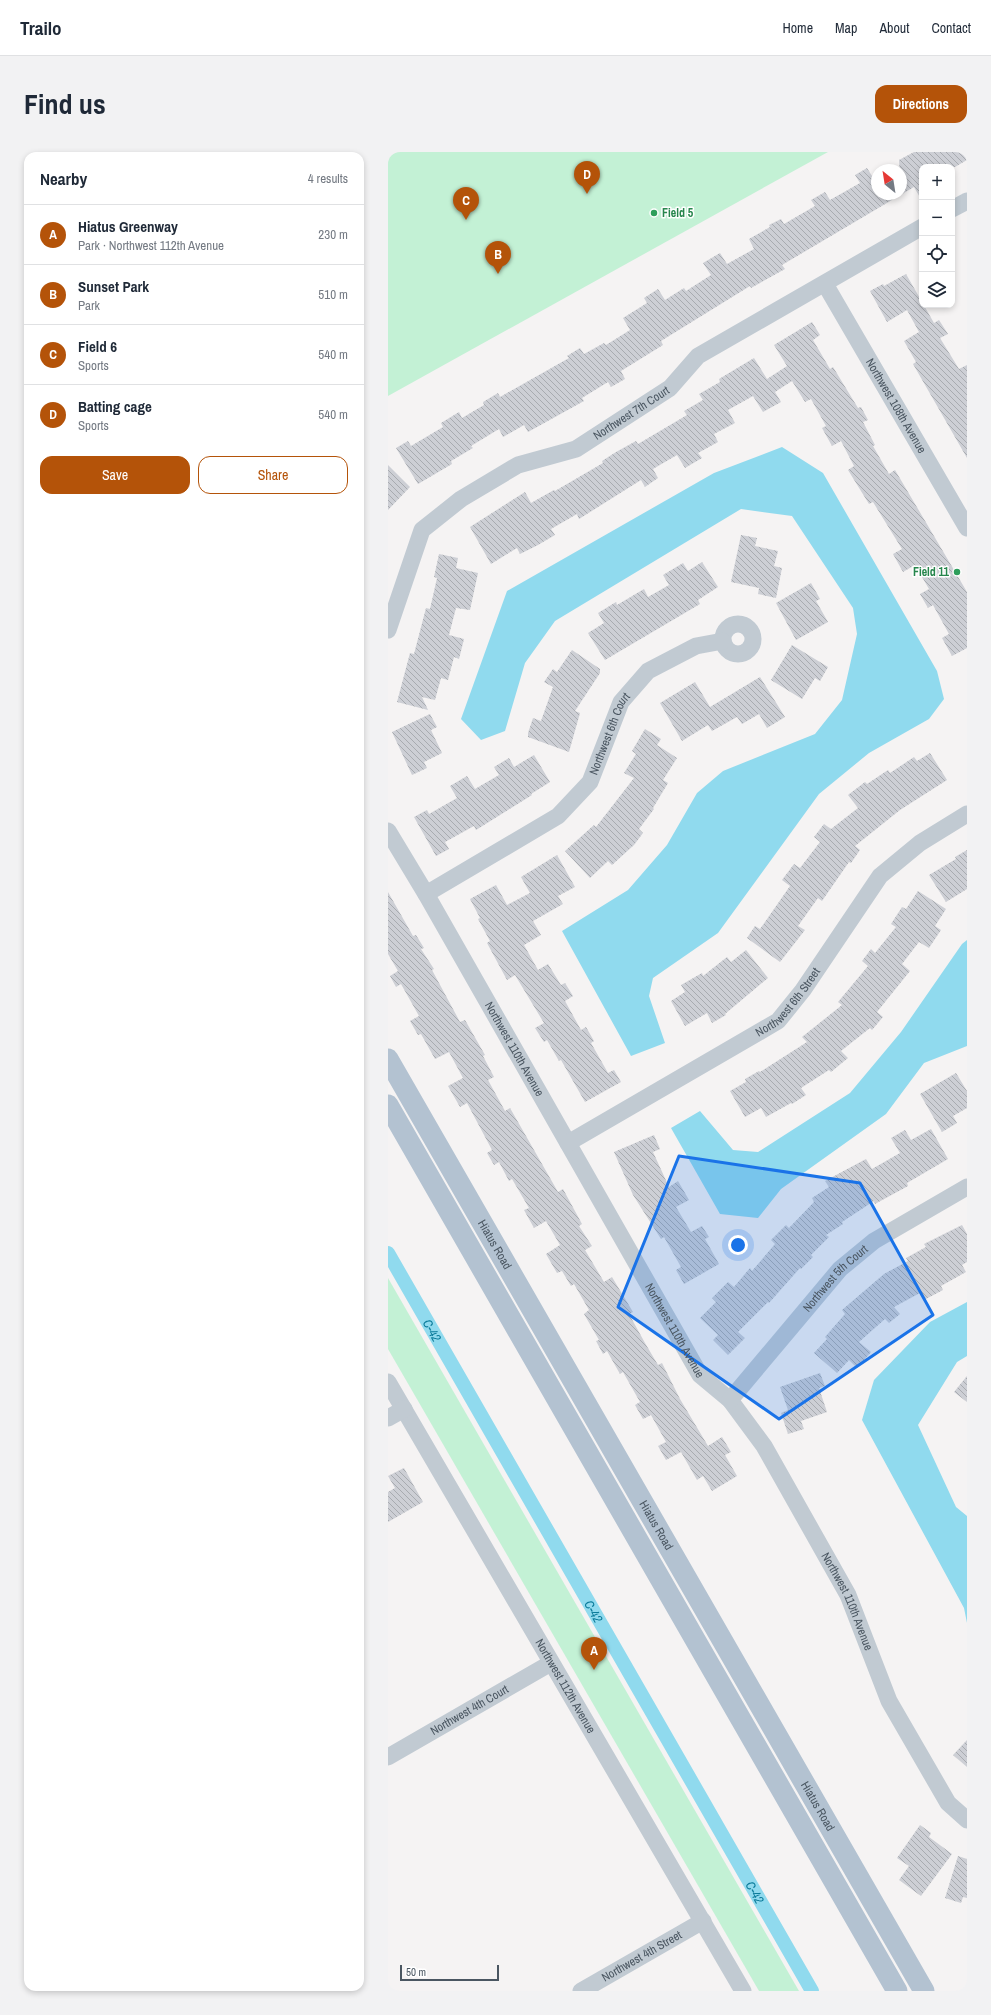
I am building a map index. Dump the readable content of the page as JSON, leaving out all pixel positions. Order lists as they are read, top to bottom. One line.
{"streets":{"main road":["Hiatus Road"],"street":["Northwest 108th Avenue","Northwest 7th Court","Northwest 6th Court","Northwest 6th Street","Northwest 110th Avenue","Northwest 5th Court","Northwest 112th Avenue","Northwest 4th Court","Northwest 4th Street"]},"crossings":[["Northwest 108th Avenue","Northwest 7th Court"],["Northwest 6th Court","Northwest 110th Avenue"],["Northwest 6th Street","Northwest 110th Avenue"],["Northwest 110th Avenue","Northwest 5th Court"],["Northwest 112th Avenue","Northwest 4th Court"],["Northwest 112th Avenue","Northwest 4th Street"]],"water":["C-42"],"places":["Field 5","Field 11"],"scale_bar":"50 m","north":"top left","page":{"header":"Trailo","nav":["Home","Map","About","Contact"],"title":"Find us","buttons":["Directions",["Save","Share"]],"heading":["Nearby","4 results"],"pins":["D","C","B","A"],"map_buttons":["+","−"],"list":[{"mark":"A","name":"Hiatus Greenway","note":"Park · Northwest 112th Avenue","value":"230 m"},{"mark":"B","name":"Sunset Park","note":"Park","value":"510 m"},{"mark":"C","name":"Field 6","note":"Sports","value":"540 m"},{"mark":"D","name":"Batting cage","note":"Sports","value":"540 m"}],"scale":"50 m"}}
